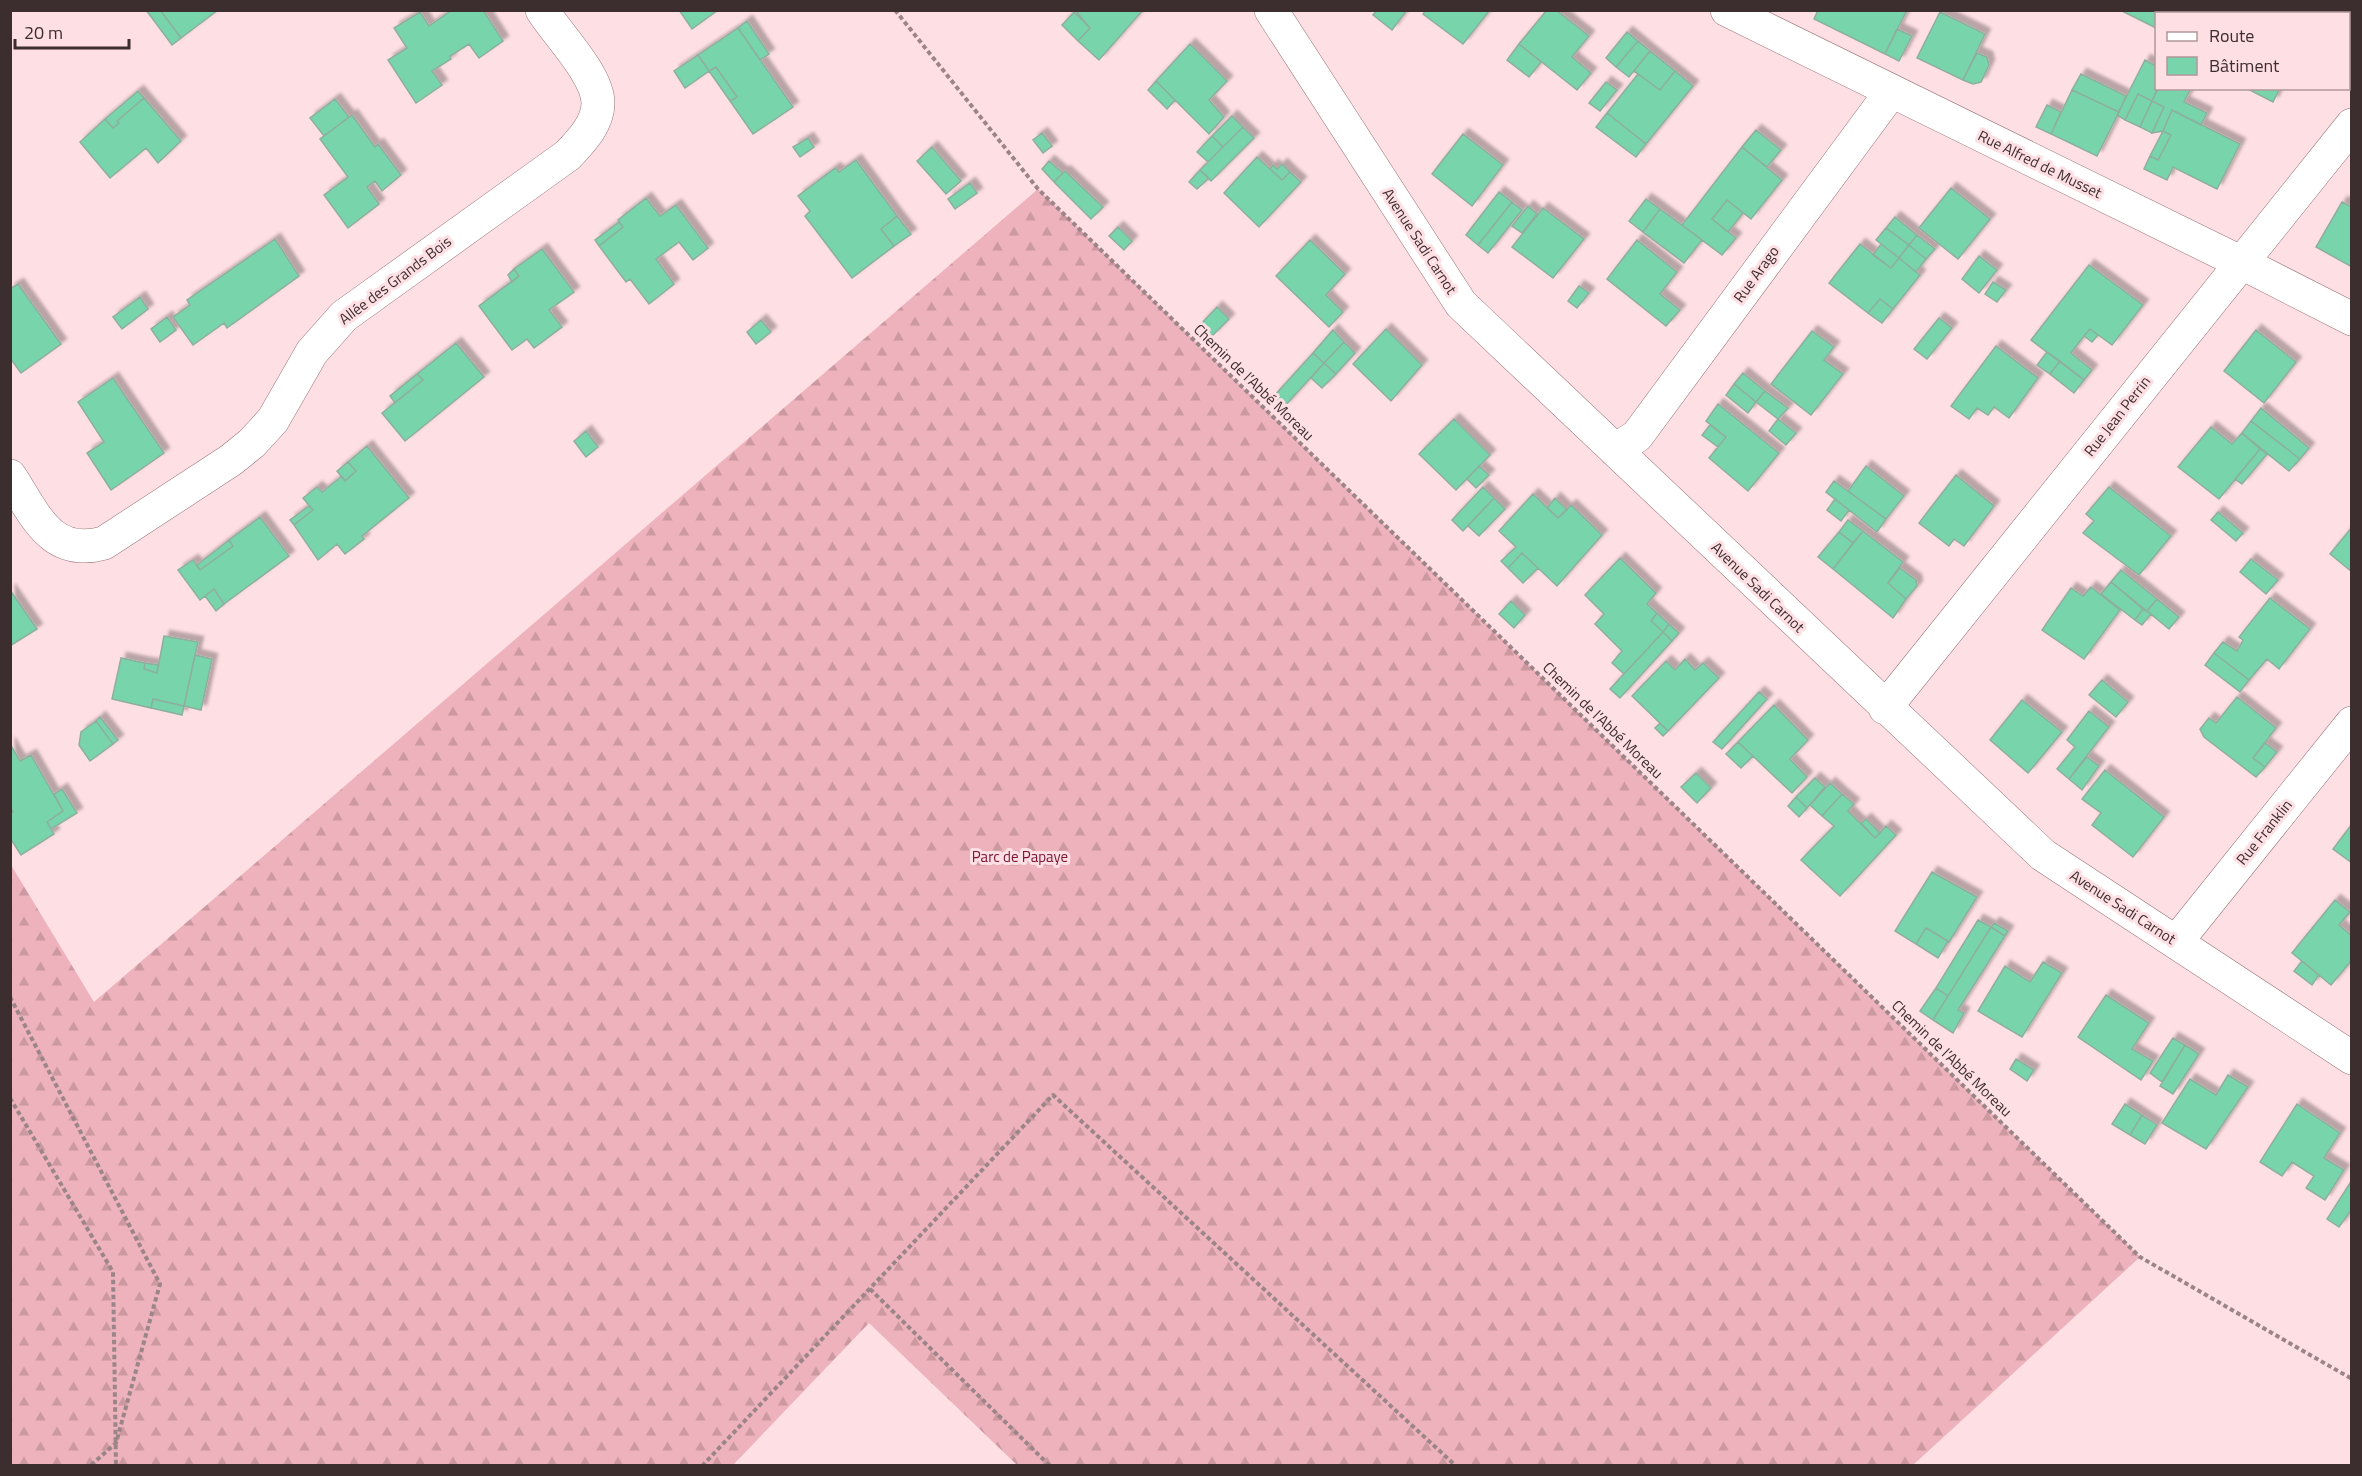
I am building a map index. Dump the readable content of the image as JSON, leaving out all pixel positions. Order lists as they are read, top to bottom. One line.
{"streets":{"street":["Rue Alfred de Musset","Avenue Sadi Carnot","Rue Arago","Allée des Grands Bois","Rue Jean Perrin","Rue Franklin"],"path":["Chemin de l’Abbé Moreau"]},"crossings":[["Rue Alfred de Musset","Rue Arago"],["Rue Alfred de Musset","Rue Jean Perrin"],["Avenue Sadi Carnot","Rue Arago"],["Avenue Sadi Carnot","Rue Jean Perrin"],["Avenue Sadi Carnot","Rue Franklin"]],"parks":["Parc de Papaye"],"legend":["Route","Bâtiment"],"scale_bar":"20 m"}
